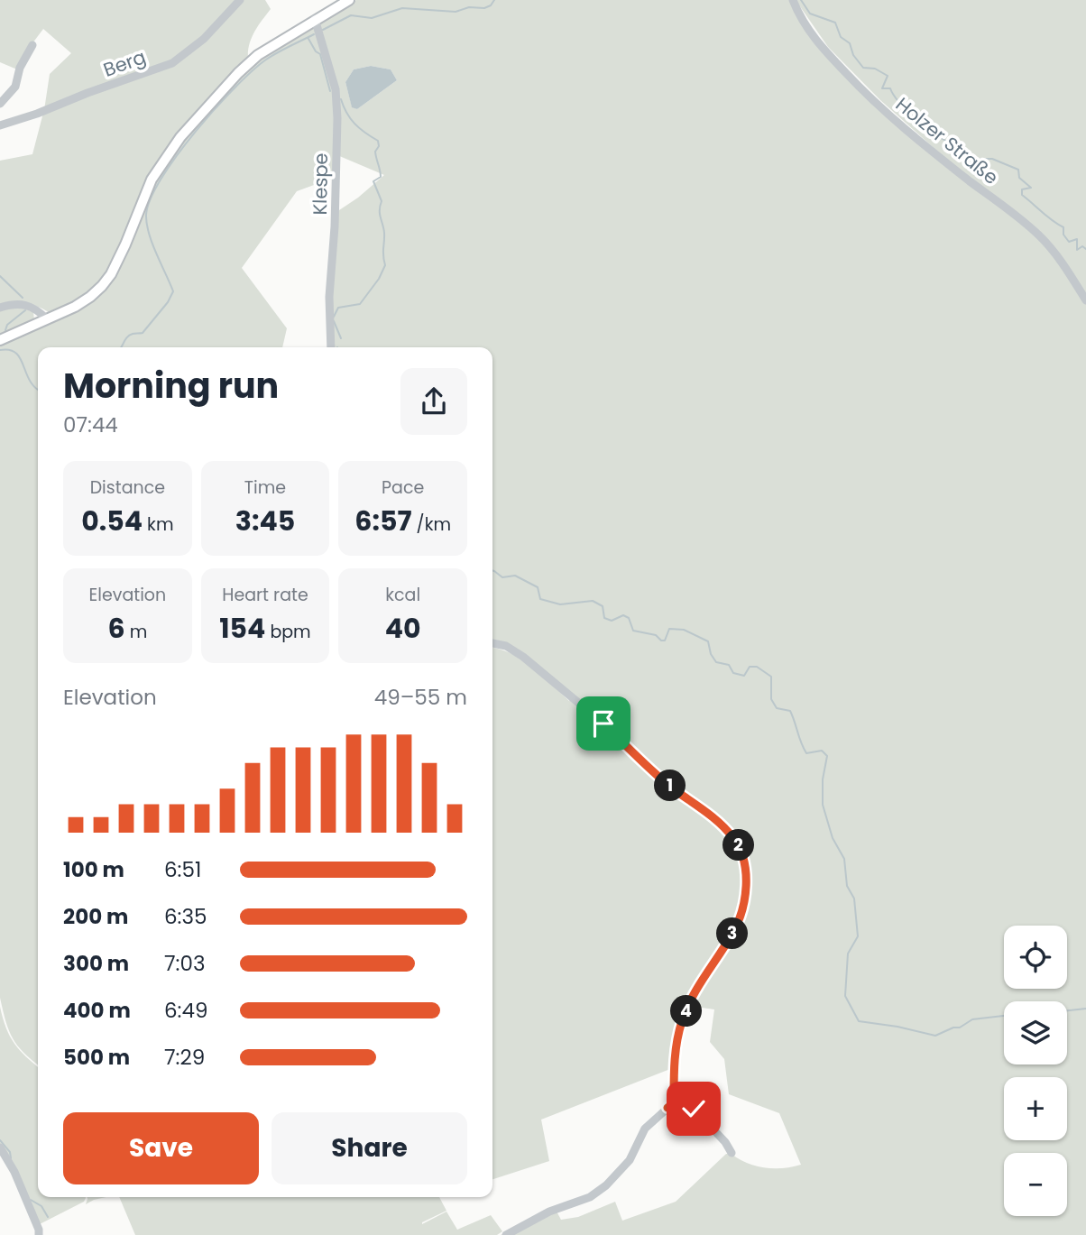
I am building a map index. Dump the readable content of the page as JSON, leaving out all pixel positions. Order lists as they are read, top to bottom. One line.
{"streets":{"street":["Berg","Holzer Straße","Klespe"]},"page":{"heading":["Morning run","07:44"],"stats":[["Distance","0.54 km"],["Time","3:45"],["Pace","6:57 /km"],["Elevation","6 m"],["Heart rate","154 bpm"],["kcal","40"]],"chart":["Elevation","49–55 m"],"pins":["1","2","3","4"],"list":[{"name":"100 m","note":"6:51"},{"name":"200 m","note":"6:35"},{"name":"300 m","note":"7:03"},{"name":"400 m","note":"6:49"},{"name":"500 m","note":"7:29"}],"map_buttons":["+","−"],"buttons":["Save","Share"]}}
